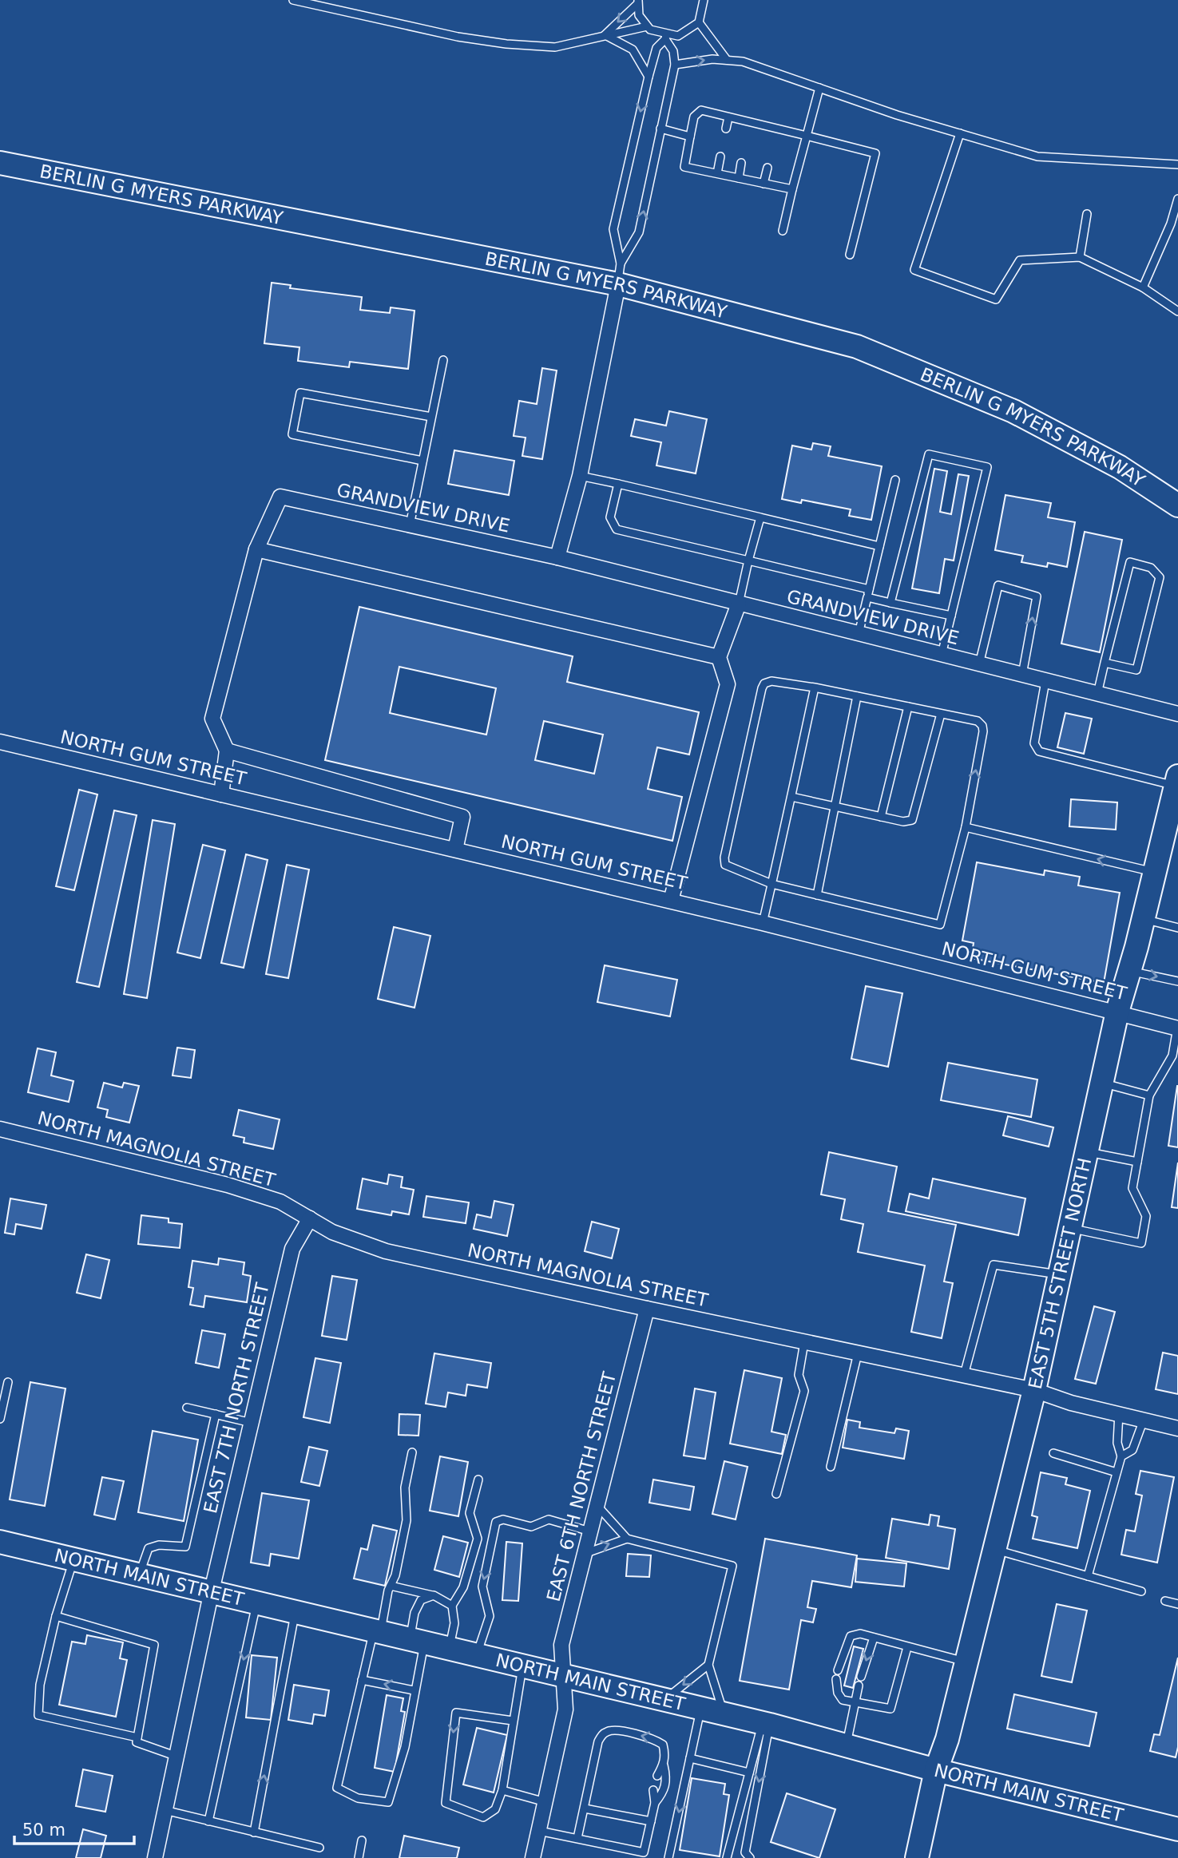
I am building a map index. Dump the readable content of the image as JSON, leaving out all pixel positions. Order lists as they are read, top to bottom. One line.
{"streets":{"main road":["BERLIN G MYERS PARKWAY","EAST 5TH STREET NORTH","NORTH MAIN STREET"],"street":["GRANDVIEW DRIVE","NORTH GUM STREET","NORTH MAGNOLIA STREET","EAST 7TH NORTH STREET","EAST 6TH NORTH STREET"]},"crossings":[["NORTH GUM STREET","EAST 5TH STREET NORTH"],["NORTH MAGNOLIA STREET","EAST 5TH STREET NORTH"],["NORTH MAGNOLIA STREET","EAST 7TH NORTH STREET"],["NORTH MAGNOLIA STREET","EAST 6TH NORTH STREET"],["EAST 5TH STREET NORTH","NORTH MAIN STREET"],["EAST 7TH NORTH STREET","NORTH MAIN STREET"],["EAST 6TH NORTH STREET","NORTH MAIN STREET"]],"scale_bar":"50 m"}
